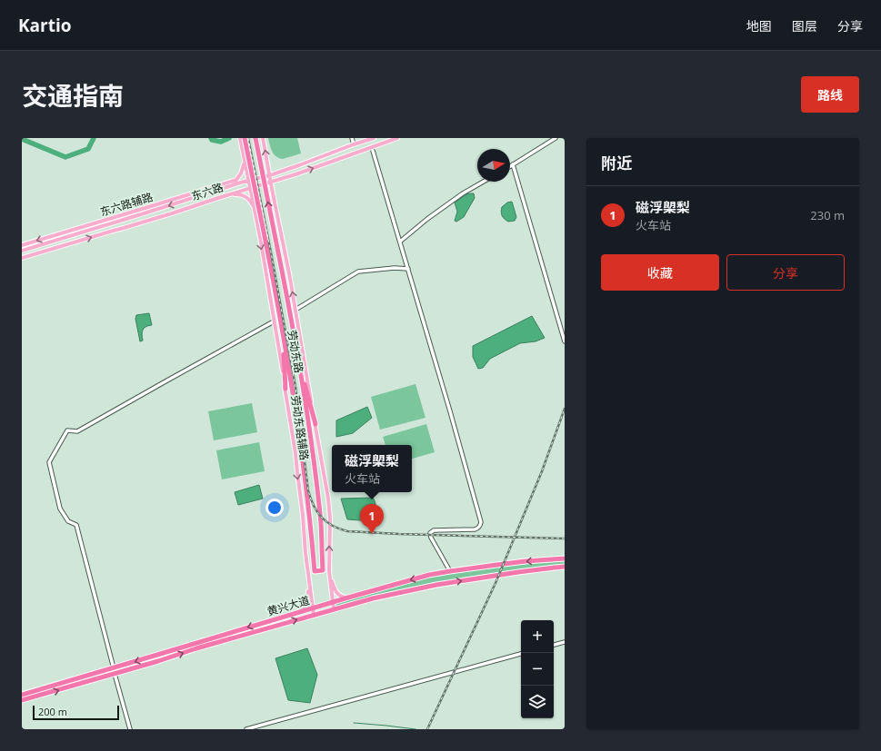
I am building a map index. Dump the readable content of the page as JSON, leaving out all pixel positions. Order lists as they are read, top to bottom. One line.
{"streets":{"highway":["劳动东路","黄兴大道"],"main road":["东六路","东六路辅路","劳动东路辅路"]},"crossings":[["东六路","劳动东路辅路"],["劳动东路辅路","黄兴大道"]],"scale_bar":"200 m","north":"right","page":{"header":"Kartio","nav":["地图","图层","分享"],"title":"交通指南","buttons":["路线",["收藏","分享"]],"heading":"附近","list":[{"mark":"1","name":"磁浮㮾梨","note":"火车站","value":"230 m"}],"popup":["磁浮㮾梨","火车站"],"pins":"1","map_buttons":["+","−"],"scale":"200 m"}}
